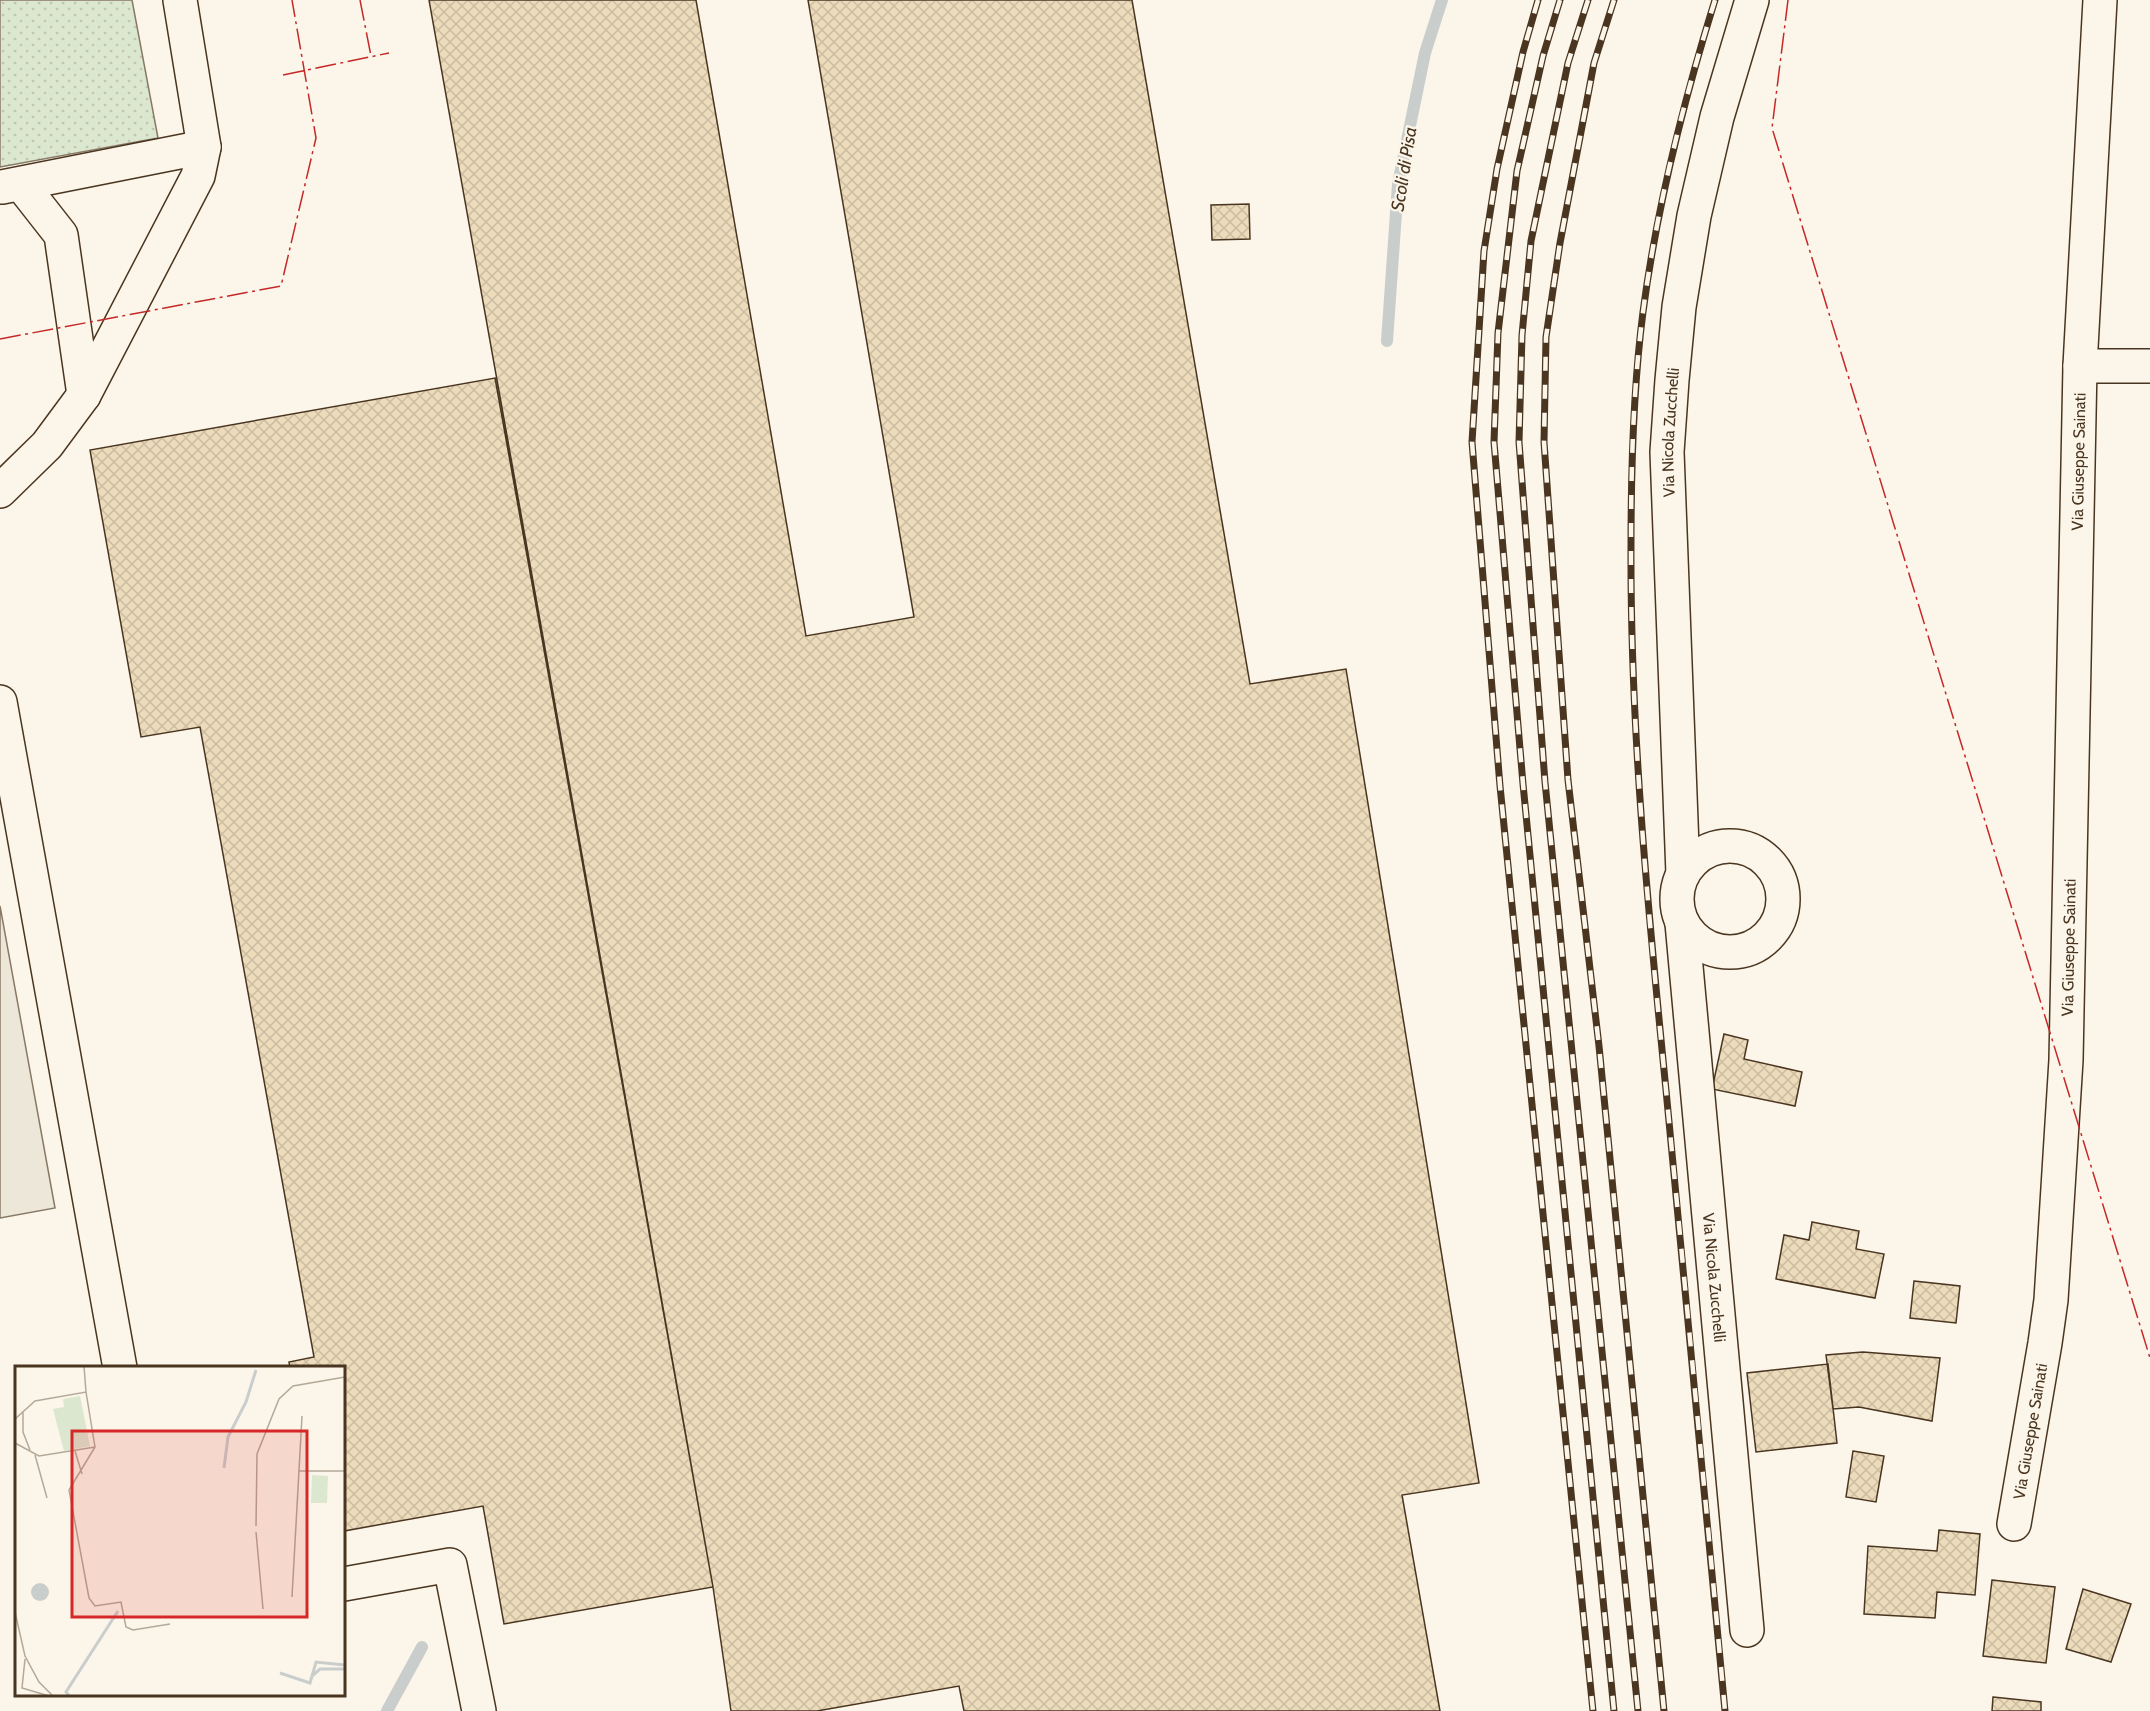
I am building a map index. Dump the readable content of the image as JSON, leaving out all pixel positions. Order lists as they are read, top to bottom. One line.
{"streets":{"street":["Via Nicola Zucchelli","Via Giuseppe Sainati"]},"water":["Scoli di Pisa"]}
